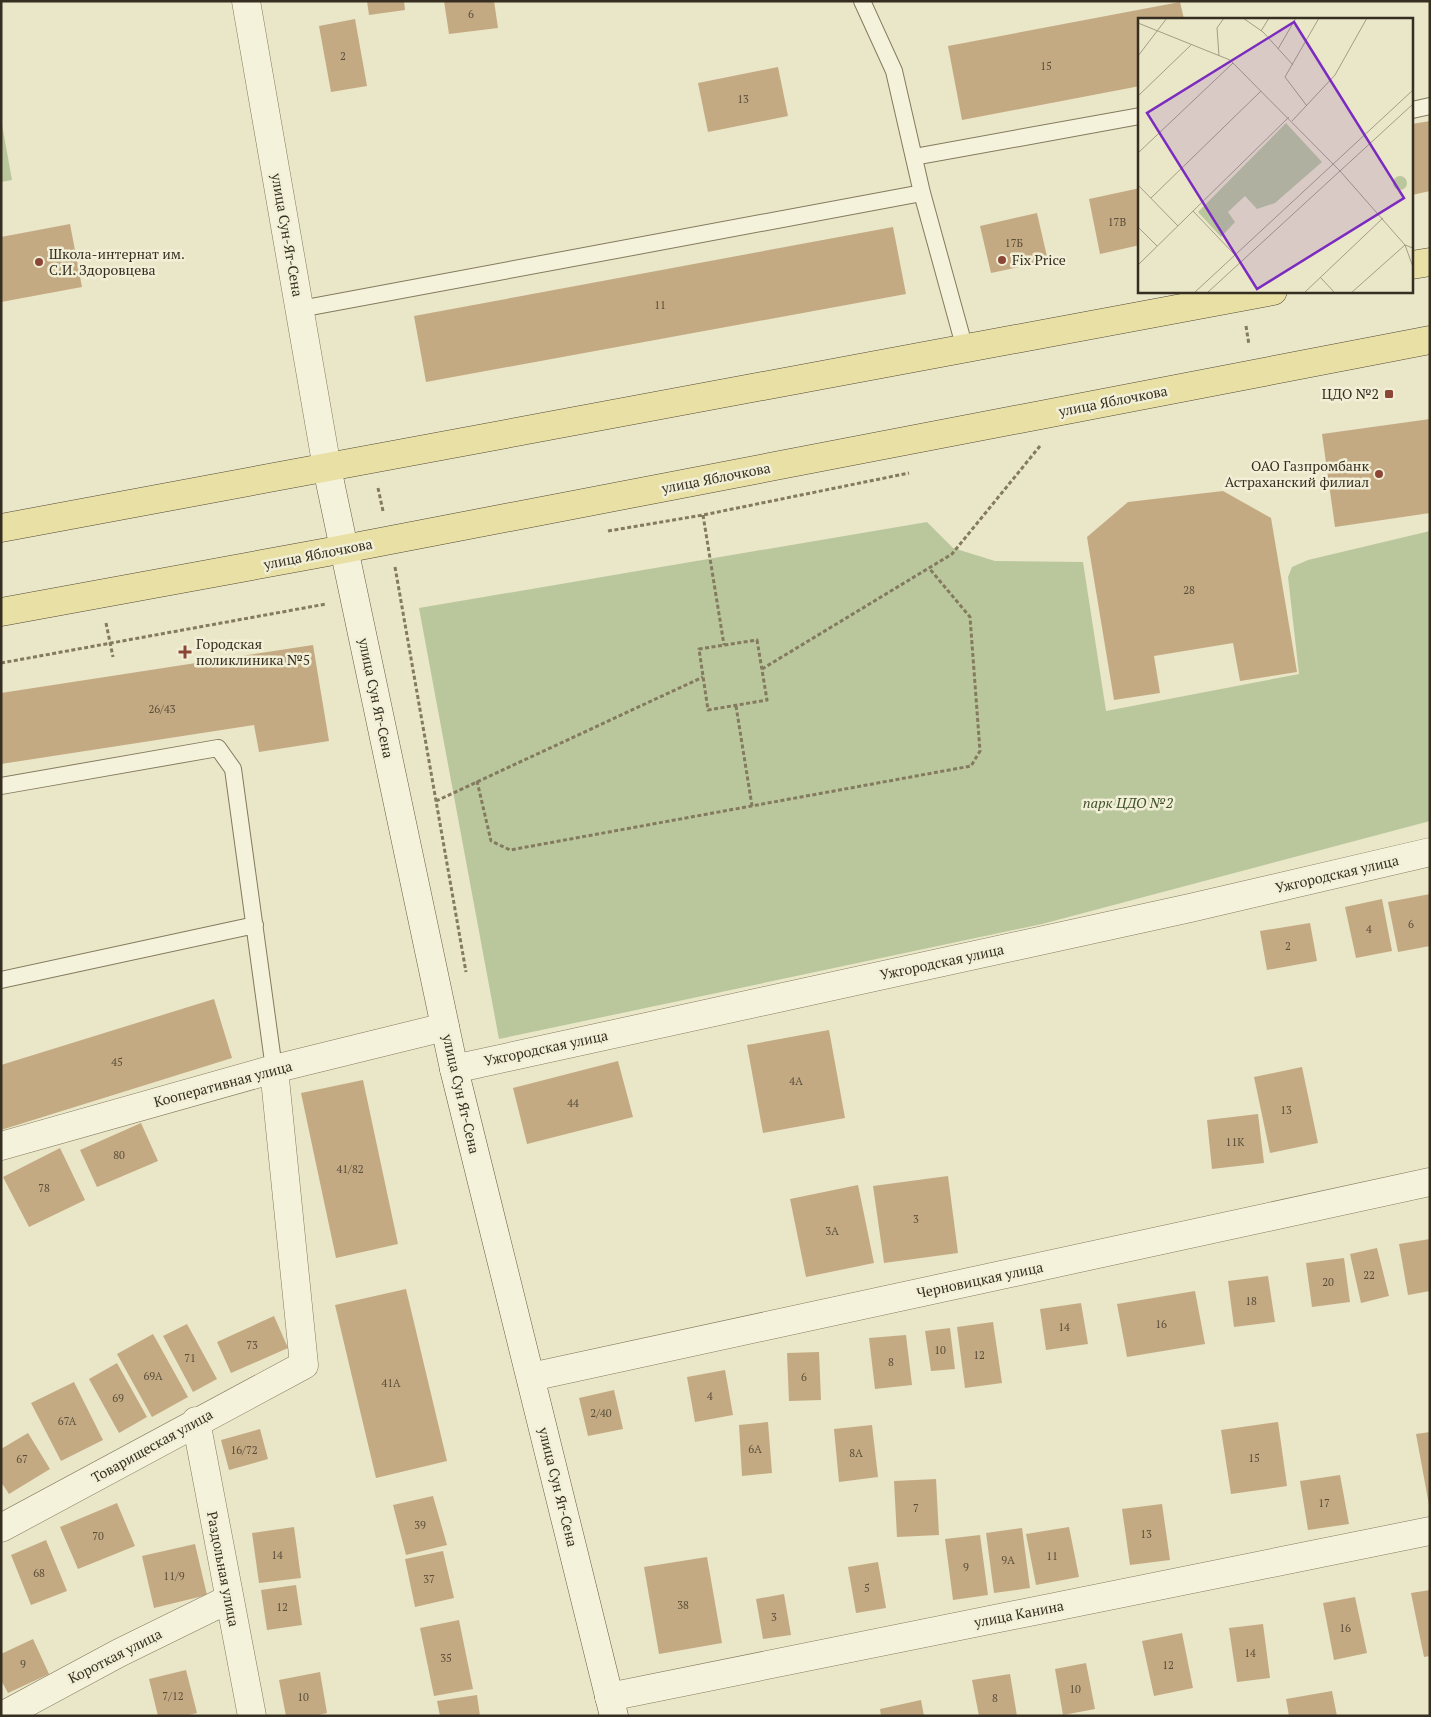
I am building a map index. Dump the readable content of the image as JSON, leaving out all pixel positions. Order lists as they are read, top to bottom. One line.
{"streets":{"main road":["улица Яблочкова"],"street":["улица Сун-Ят-Сена","улица Сун Ят-Сена","Ужгородская улица","Кооперативная улица","Черновицкая улица","Товарищеская улица","Раздольная улица","улица Канина","Короткая улица"]},"crossings":[["улица Сун-Ят-Сена","улица Сун Ят-Сена"],["улица Яблочкова","улица Сун Ят-Сена"],["улица Сун Ят-Сена","Ужгородская улица"],["улица Сун Ят-Сена","Кооперативная улица"],["улица Сун Ят-Сена","Черновицкая улица"],["улица Сун Ят-Сена","улица Канина"],["Кооперативная улица","Товарищеская улица"],["Товарищеская улица","Раздольная улица"],["Раздольная улица","Короткая улица"]],"parks":["парк ЦДО №2"],"places":{"other":["Fix Price","Школа-интернат им. С.И. Здоровцева","ОАО Газпромбанк Астраханский филиал"],"transit":["ЦДО №2"],"health":["Городская поликлиника №5"]},"house_numbers":["6","2","15","13","17В","17Б","11","28","26/43","6","4","2","45","4А","44","13","11К","80","41/82","78","3","3А","22","20","18","16","14","73","10","12","71","8","69А","6","41А","4","69","2/40","67А","6А","16/72","8А","15","67","17","7","39","13","70","14","11","9А","9","68","11/9","37","5","38","12","3","16","14","35","9","12","10","7/12","10","8"]}
